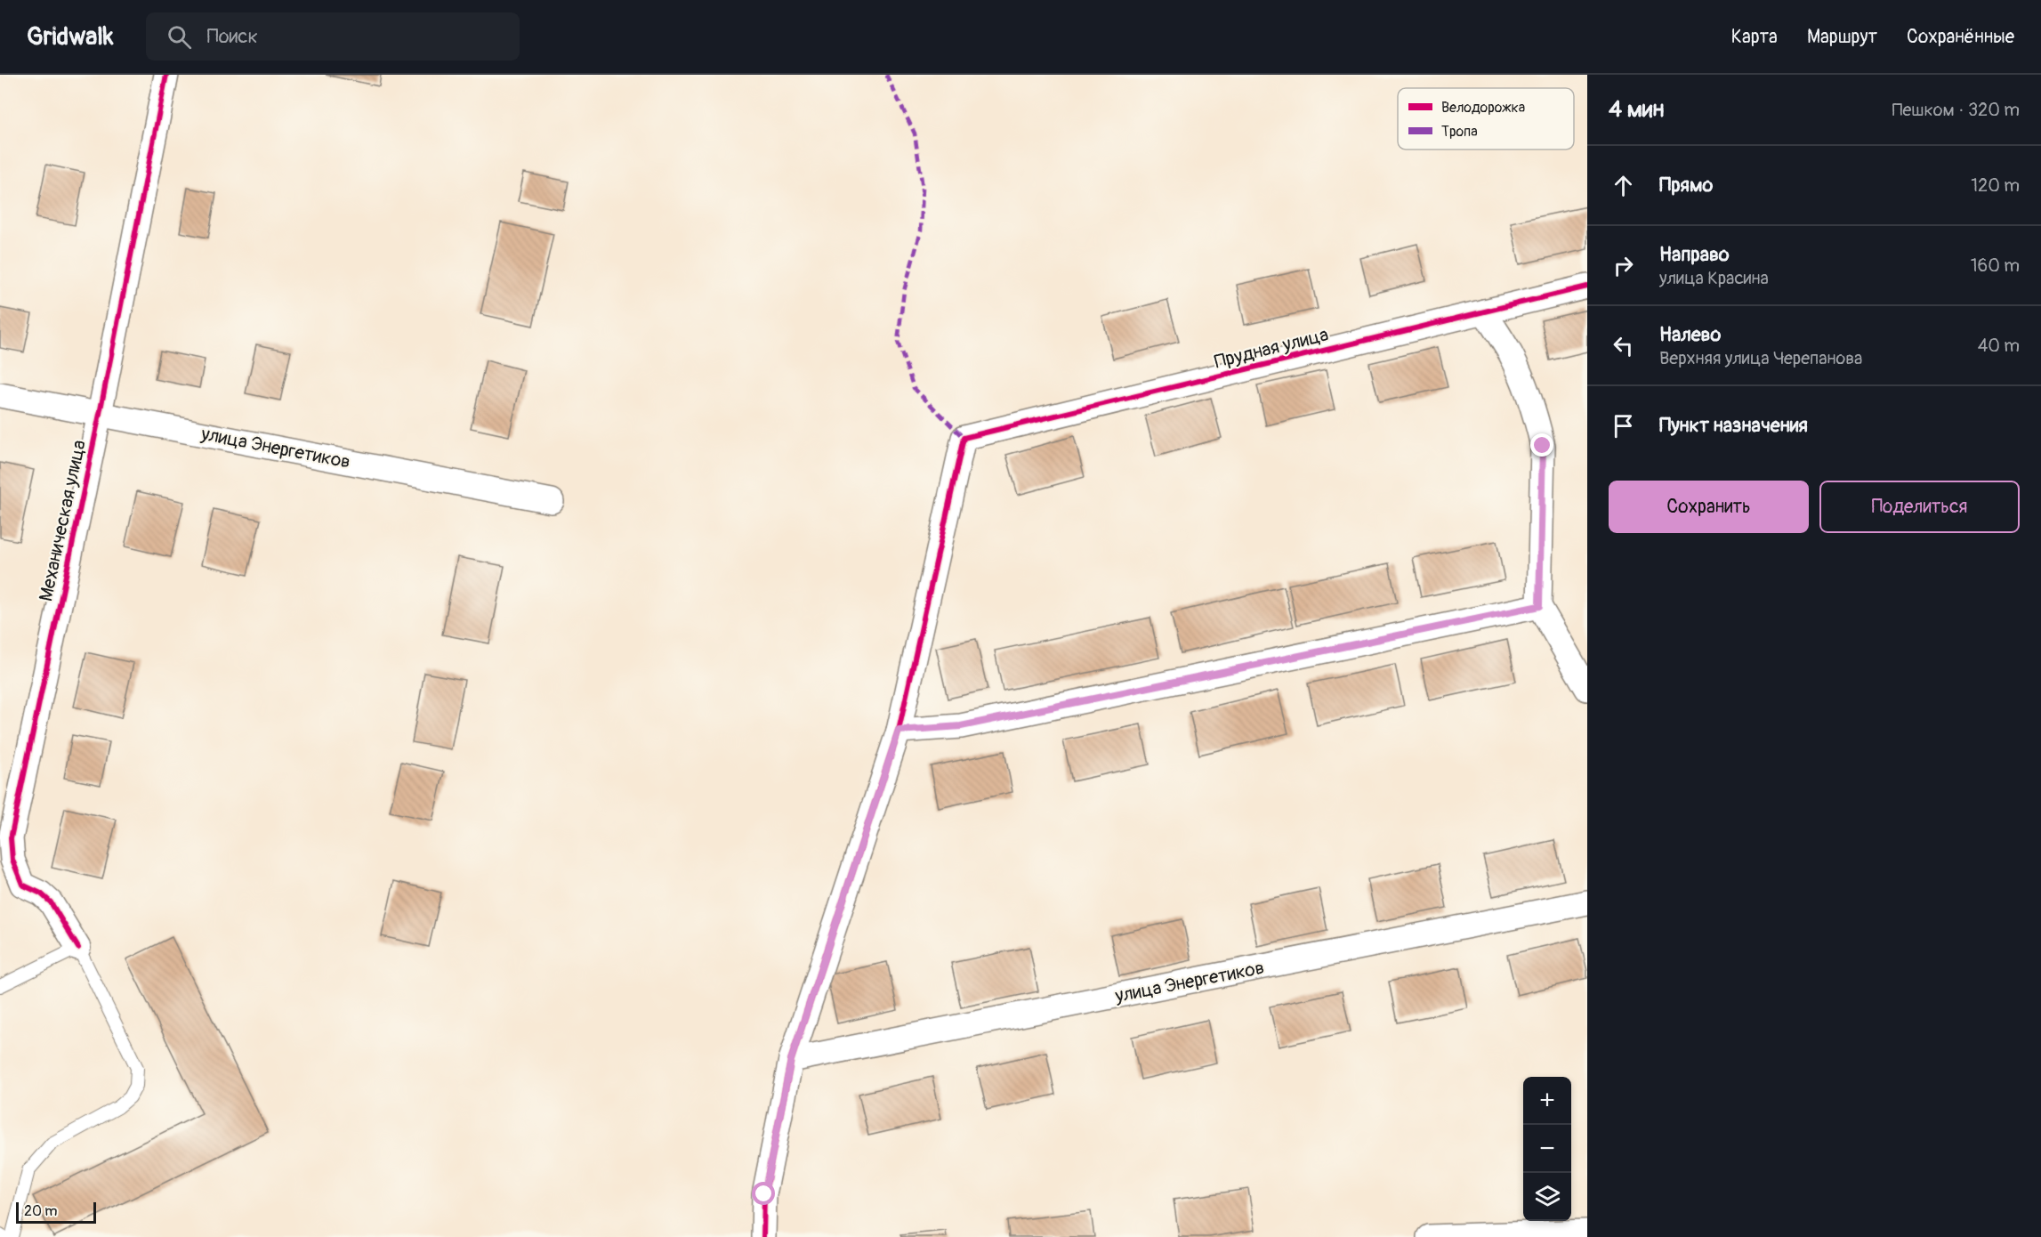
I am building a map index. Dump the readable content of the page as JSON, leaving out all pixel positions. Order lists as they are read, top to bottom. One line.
{"streets":{"street":["Прудная улица","улица Энергетиков","Механическая улица"]},"crossings":[["улица Энергетиков","Механическая улица"]],"legend":["Велодорожка","Тропа"],"scale_bar":"20 m","page":{"header":"Gridwalk","search":"Поиск","nav":["Карта","Маршрут","Сохранённые"],"heading":["4 мин","Пешком · 320 m"],"list":[["Прямо","120 m"],["Направо","улица Красина","160 m"],["Налево","Верхняя улица Черепанова","40 m"],"Пункт назначения"],"buttons":["Сохранить","Поделиться"],"map_buttons":["+","−"],"scale":"20 m"}}
